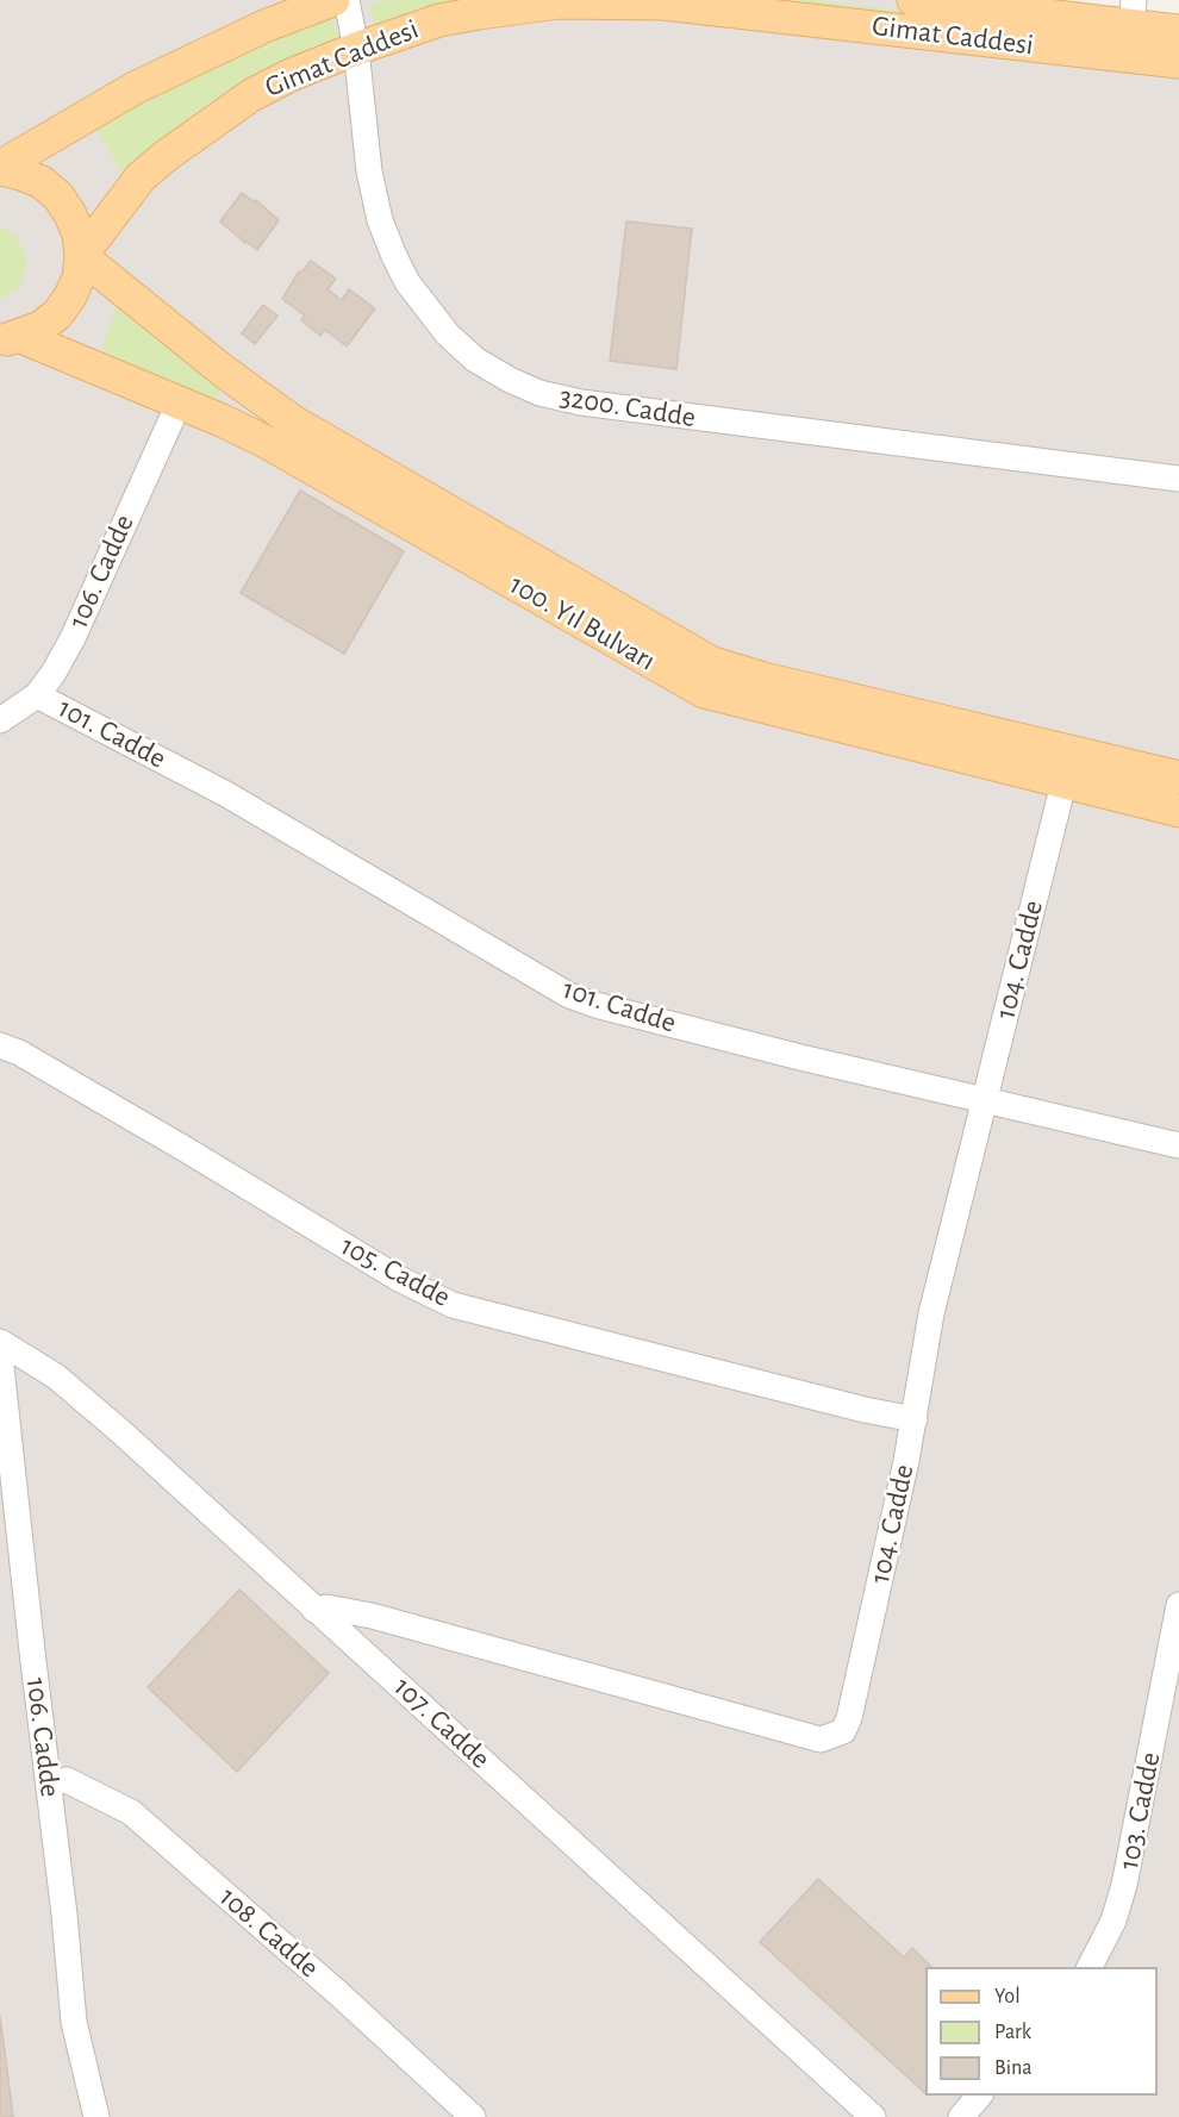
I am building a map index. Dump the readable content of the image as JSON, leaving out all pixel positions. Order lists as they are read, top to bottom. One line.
{"streets":{"main road":["Gimat Caddesi","100. Yıl Bulvarı"],"street":["3200. Cadde","106. Cadde","101. Cadde","104. Cadde","105. Cadde","107. Cadde","103. Cadde","108. Cadde"]},"crossings":[["Gimat Caddesi","3200. Cadde"],["Gimat Caddesi","100. Yıl Bulvarı"],["106. Cadde","100. Yıl Bulvarı"],["106. Cadde","101. Cadde"],["106. Cadde","108. Cadde"],["100. Yıl Bulvarı","104. Cadde"],["101. Cadde","104. Cadde"],["104. Cadde","105. Cadde"],["104. Cadde","107. Cadde"]],"legend":["Yol","Park","Bina"]}
